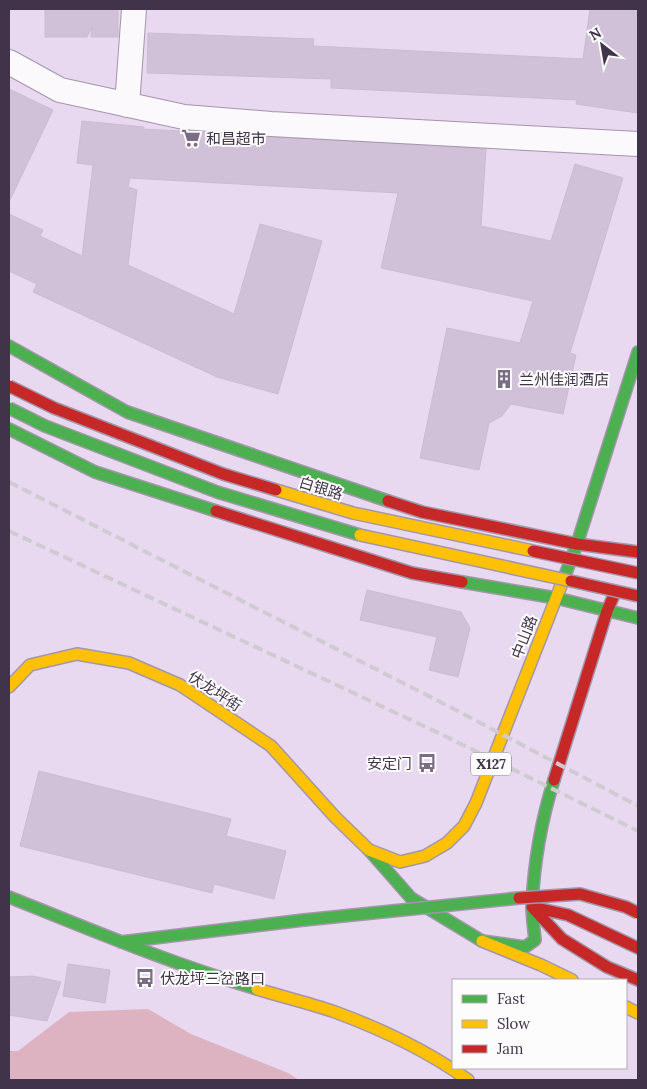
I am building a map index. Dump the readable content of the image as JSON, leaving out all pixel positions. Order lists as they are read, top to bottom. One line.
{"streets":{"main road":["白银路","中山路","伏龙坪街","X127"]},"crossings":[["中山路","伏龙坪街"]],"places":{"supermarket":["和昌超市"],"building":["兰州佳润酒店"],"bus stop":["安定门","伏龙坪三岔路口"]},"legend":["Fast","Slow","Jam"],"north":"top left"}
